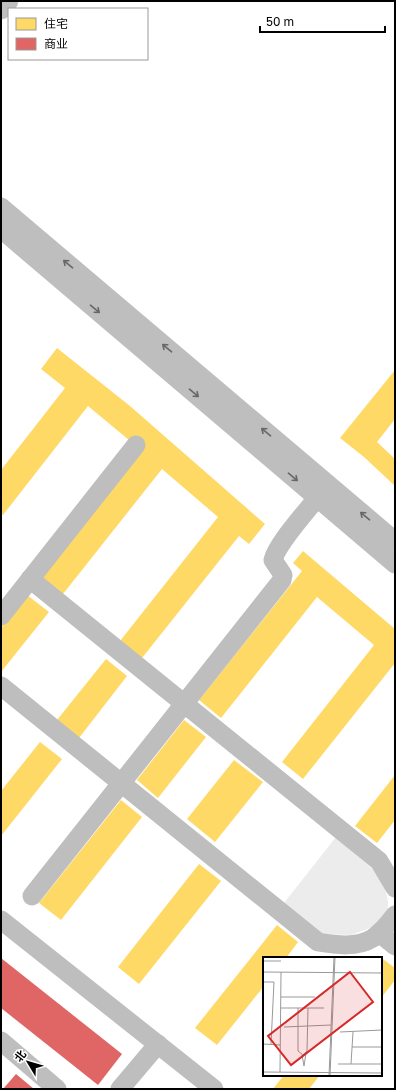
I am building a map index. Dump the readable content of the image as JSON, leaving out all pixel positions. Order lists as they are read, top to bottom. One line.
{"legend":["住宅","商业"],"scale_bar":"50 m","north":"top left"}
